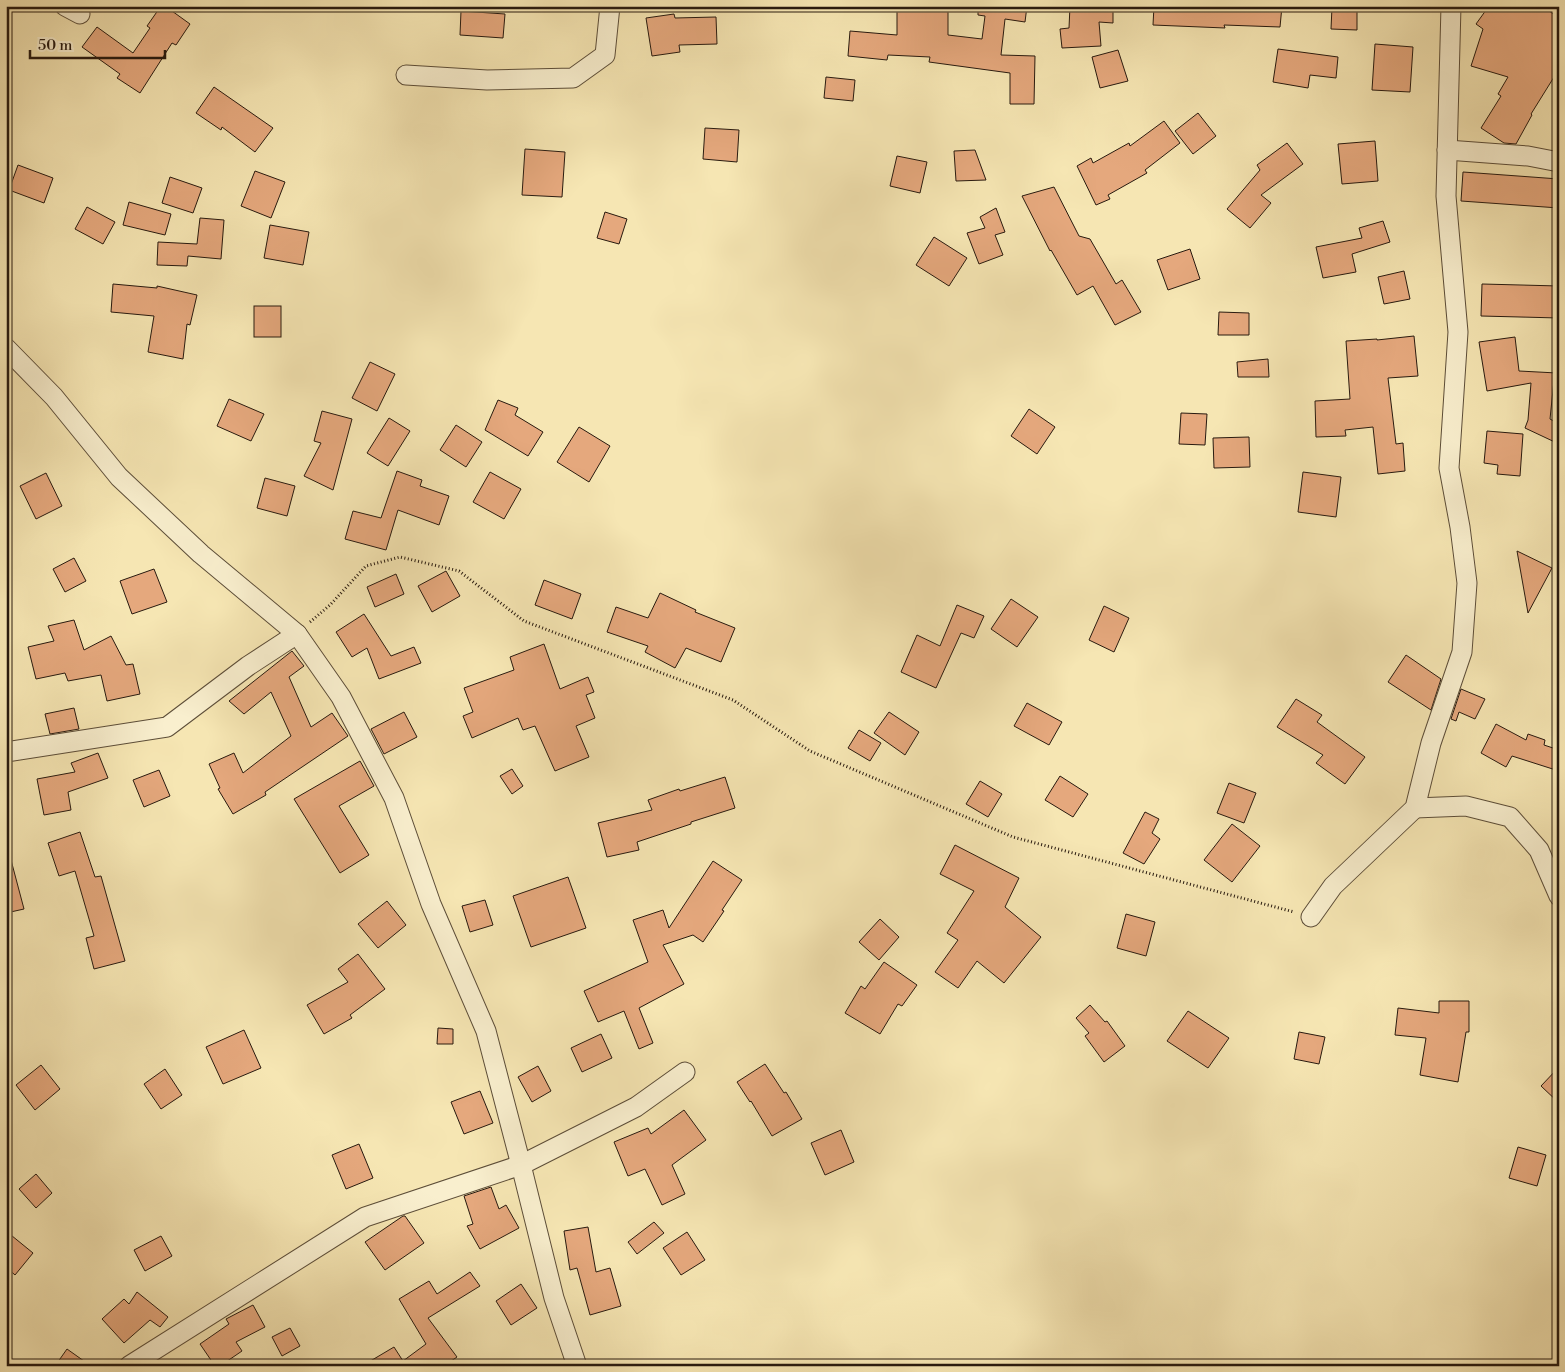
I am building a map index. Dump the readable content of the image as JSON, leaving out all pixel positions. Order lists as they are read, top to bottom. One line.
{"scale_bar":"50 m"}
